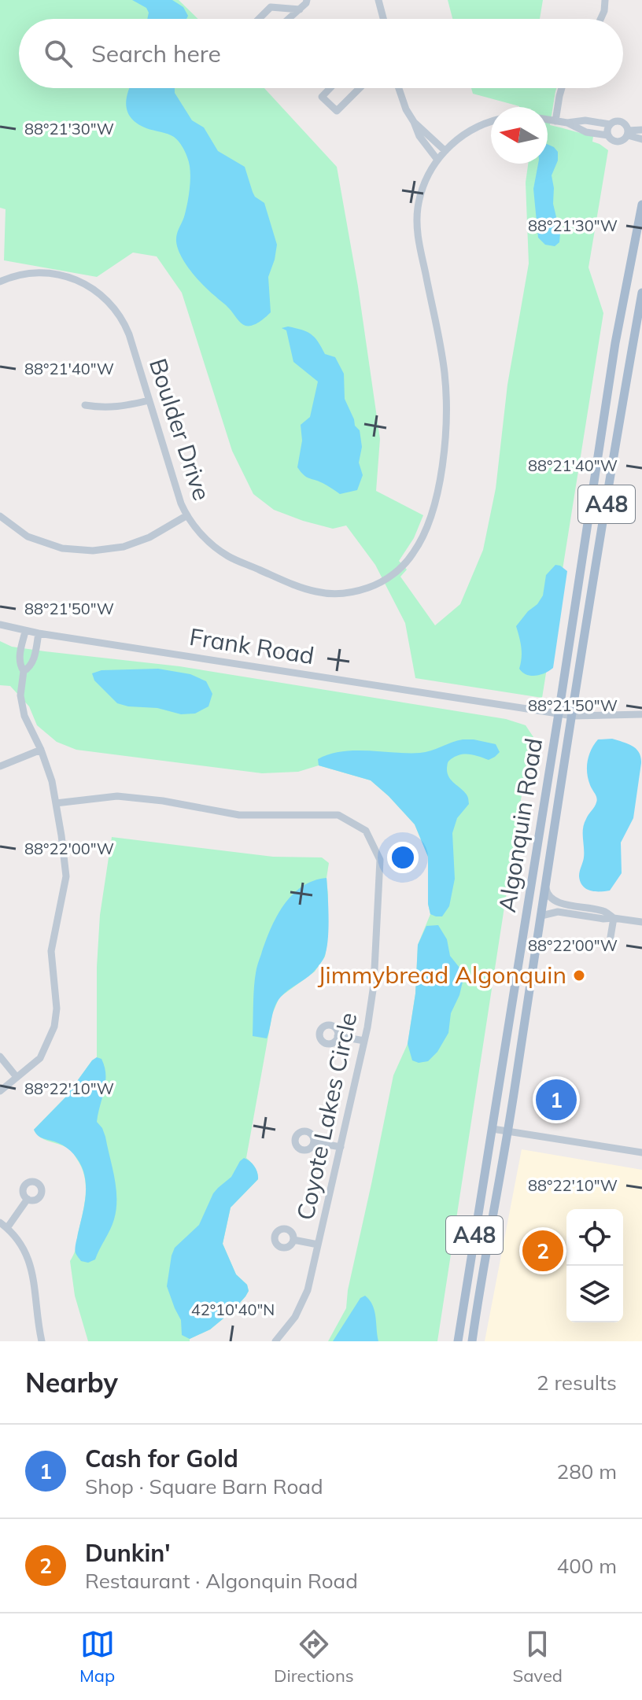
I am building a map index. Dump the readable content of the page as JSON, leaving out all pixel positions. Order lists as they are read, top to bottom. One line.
{"streets":{"main road":["A48","Algonquin Road"],"street":["Boulder Drive","Frank Road","Coyote Lakes Circle"]},"crossings":[["A48","Frank Road"],["Frank Road","Algonquin Road"]],"places":["Jimmybread Algonquin"],"north":"left","page":{"search":"Search here","pins":["1","2"],"heading":["Nearby","2 results"],"list":[{"mark":"1","name":"Cash for Gold","note":"Shop · Square Barn Road","value":"280 m"},{"mark":"2","name":"Dunkin'","note":"Restaurant · Algonquin Road","value":"400 m"}],"nav":["Map","Directions","Saved"]},"coordinates":["88°21'30\"W","88°21'40\"W","88°21'50\"W","88°22'00\"W","88°22'10\"W","42°10'40\"N"]}
